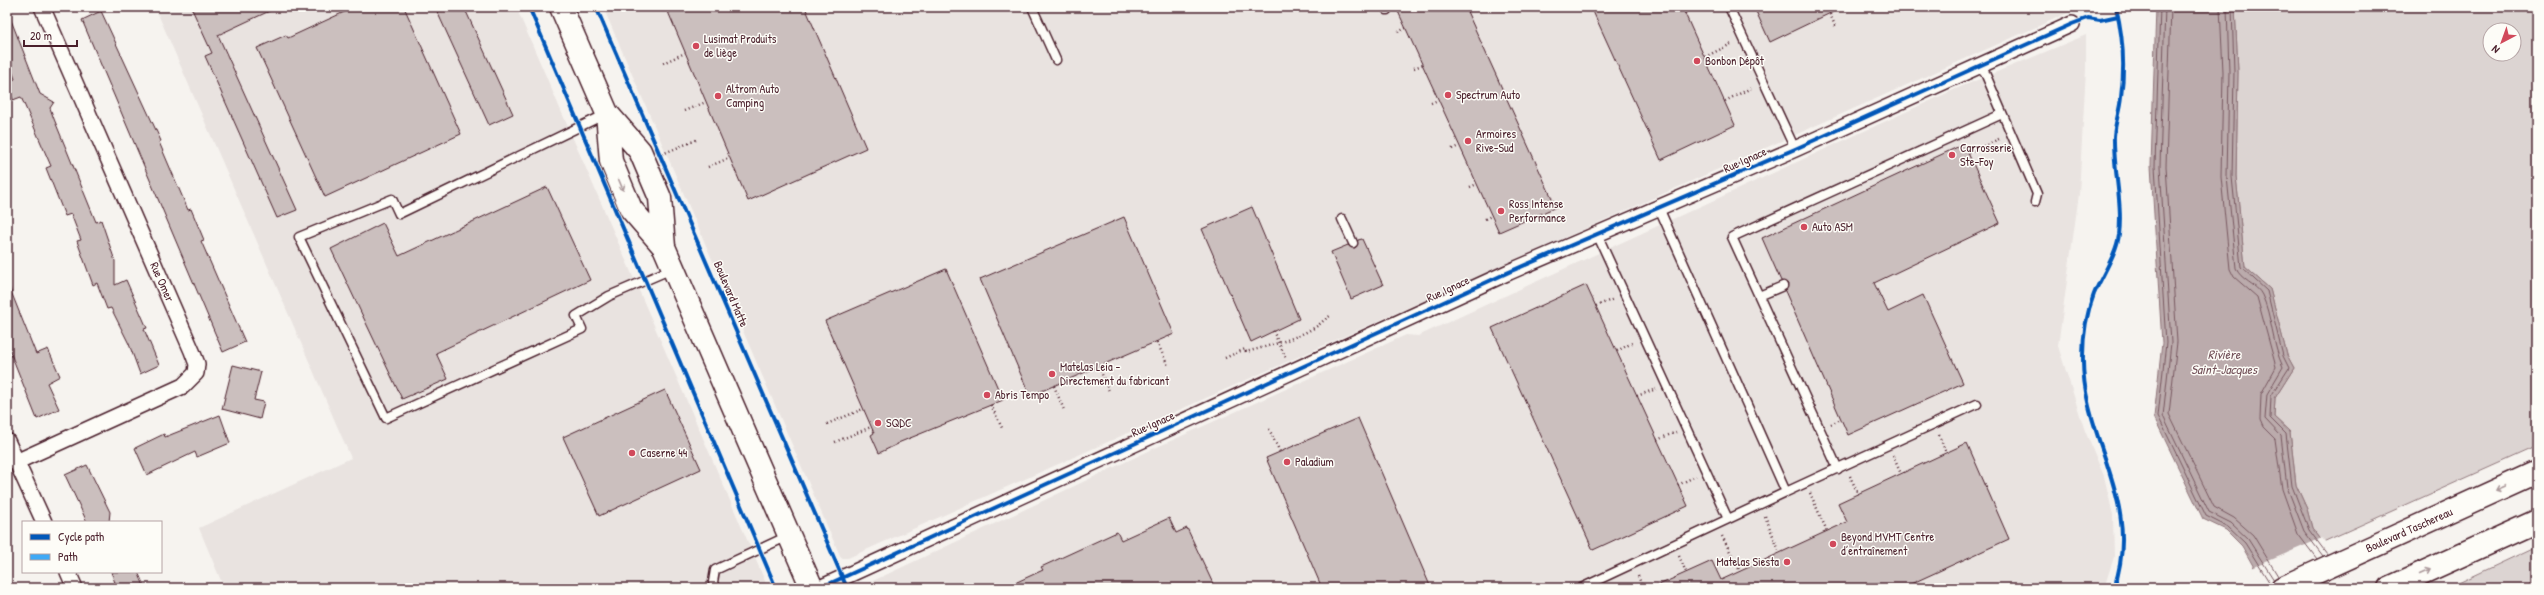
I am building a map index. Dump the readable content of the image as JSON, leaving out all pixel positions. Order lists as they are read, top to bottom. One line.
{"streets":{"main road":["Boulevard Taschereau"],"street":["Rue Ignace","Rue Omer"],"cycle path":["Boulevard Matte"]},"water":["Rivière Saint-Jacques"],"places":["Lusimat Produits de liège","Bonbon Dépôt","Spectrum Auto","Altrom Auto Camping","Armoires Rive-Sud","Carrosserie Ste-Foy","Ross Intense Performance","Auto ASM","Matelas Leia - Directement du fabricant","Abris Tempo","SQDC","Caserne 44","Paladium","Beyond MVMT Centre d’entraînement","Matelas Siesta"],"legend":["Cycle path","Path"],"scale_bar":"20 m","north":"bottom left"}
